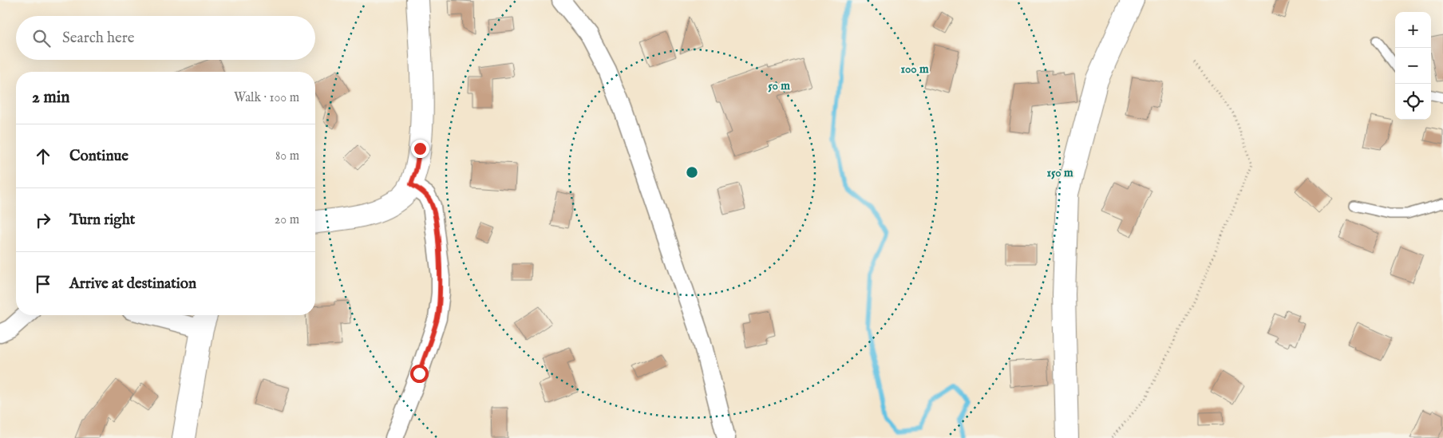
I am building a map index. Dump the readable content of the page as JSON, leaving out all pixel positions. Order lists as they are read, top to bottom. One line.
{"page":{"map_buttons":["+","−"],"search":"Search here","heading":["2 min","Walk · 100 m"],"list":[["Continue","80 m"],["Turn right","20 m"],"Arrive at destination"]},"rings":["100 m","50 m","150 m"]}
